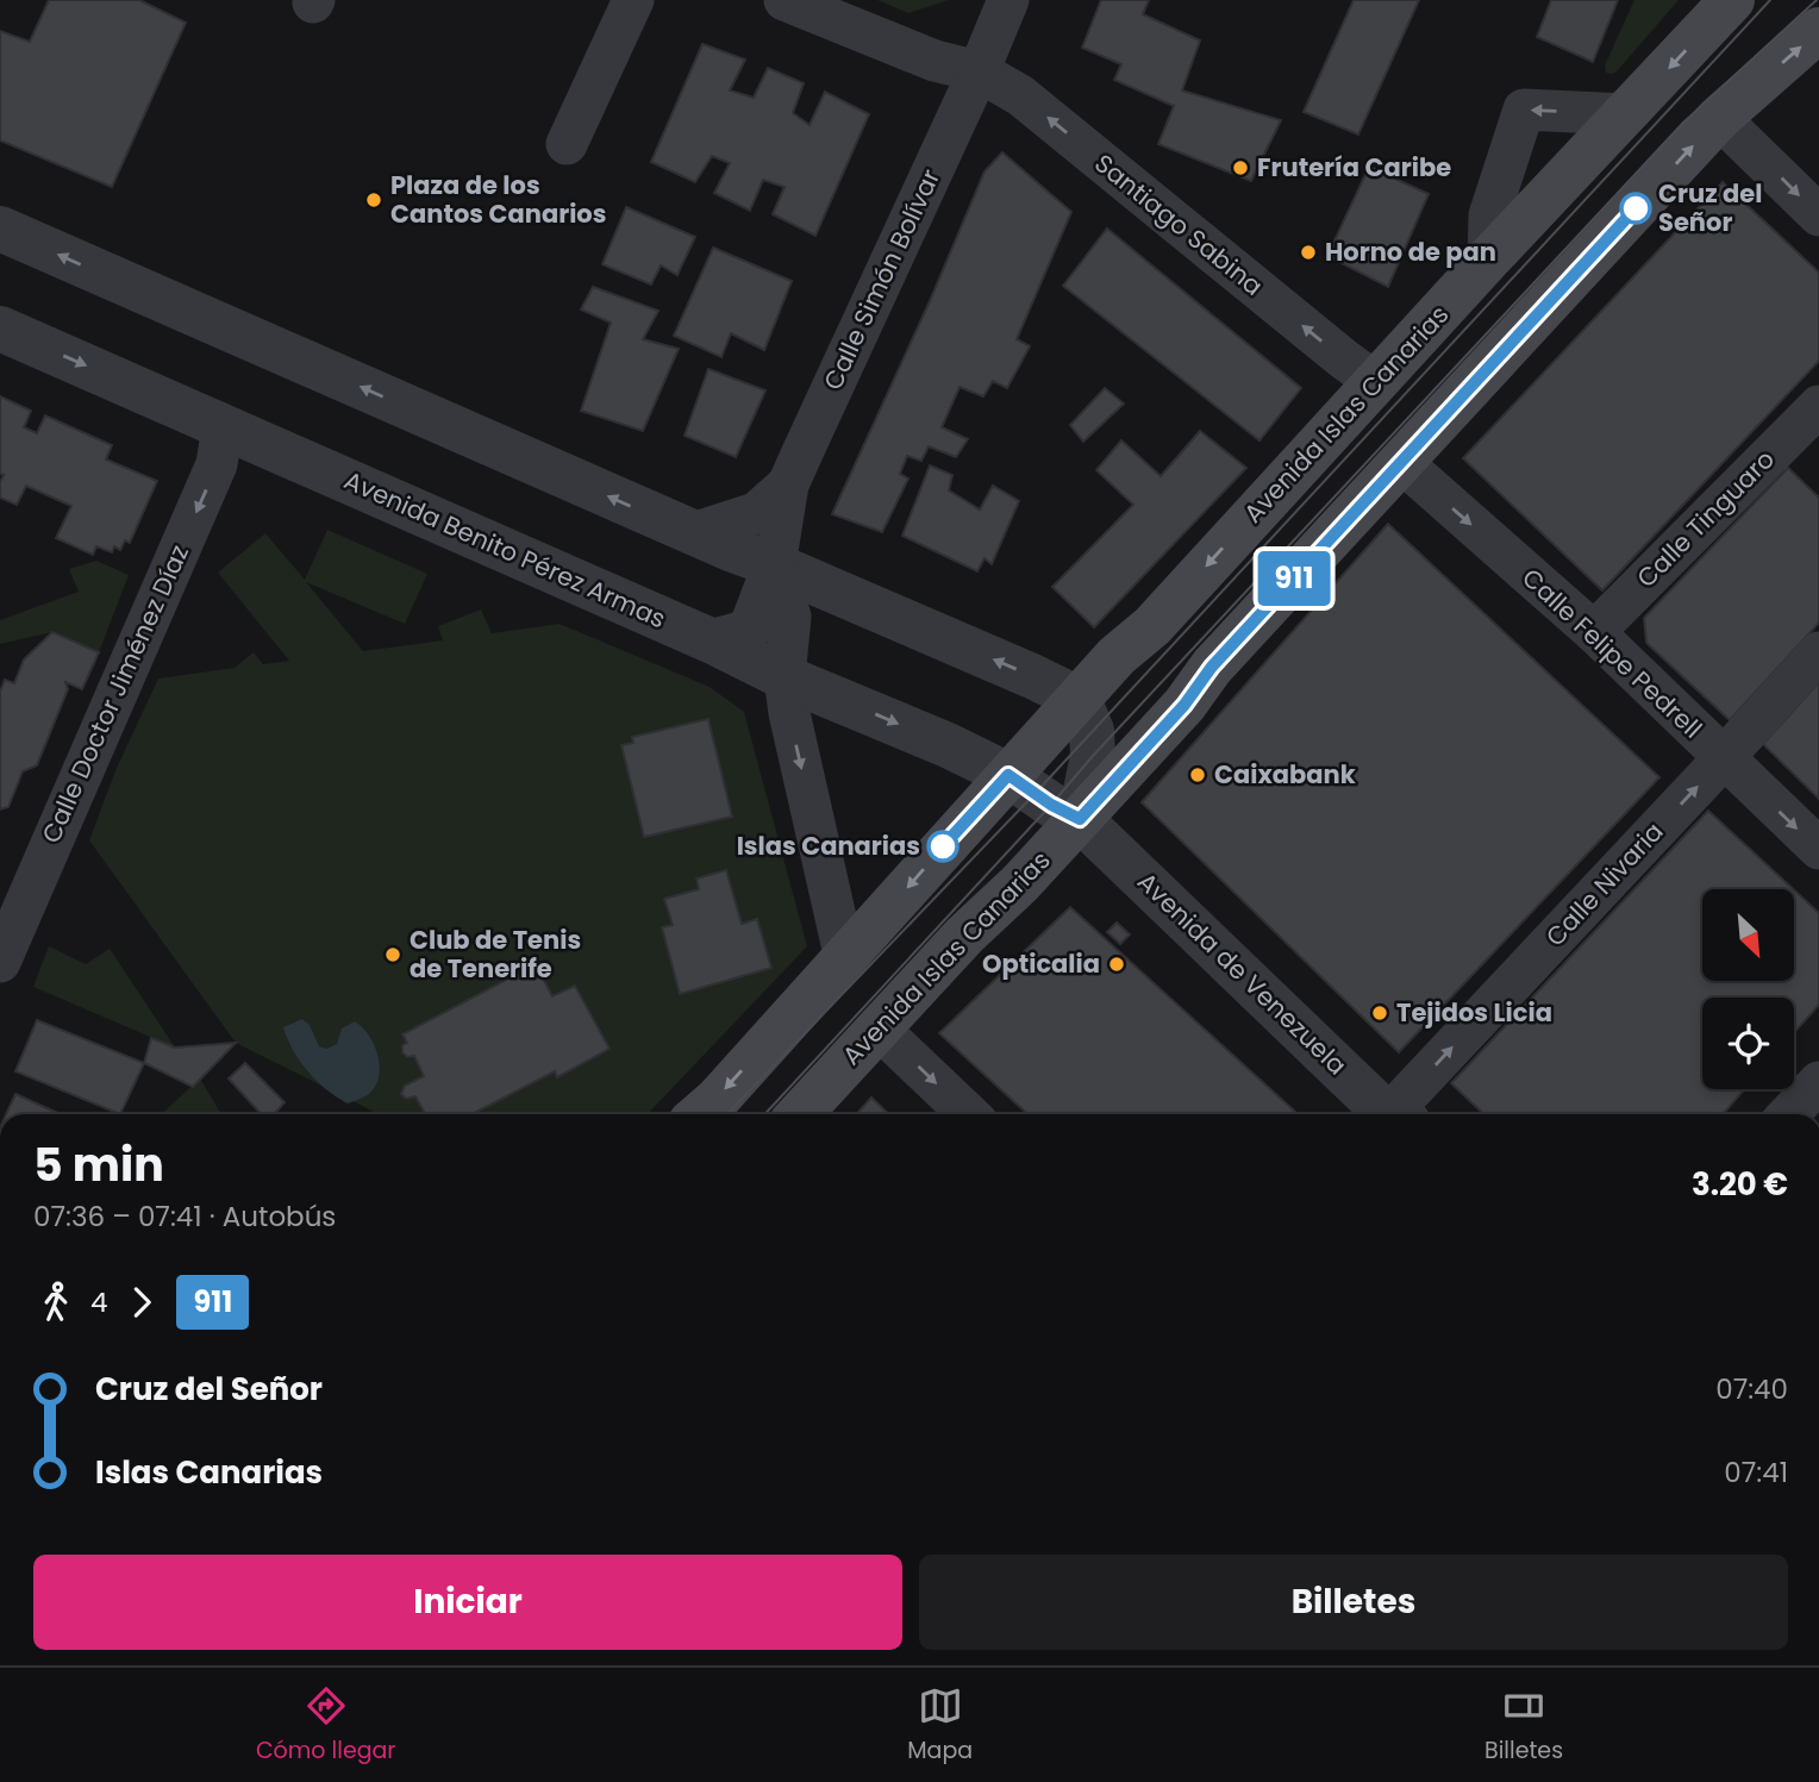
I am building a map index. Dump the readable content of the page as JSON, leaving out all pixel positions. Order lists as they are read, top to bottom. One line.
{"streets":{"main road":["Avenida Islas Canarias"],"street":["Santiago Sabina","Calle Simón Bolívar","Calle Tinguaro","Avenida Benito Pérez Armas","Calle Felipe Pedrell","Calle Doctor Jiménez Díaz","Calle Nivaria","Avenida de Venezuela"]},"crossings":[["Santiago Sabina","Calle Simón Bolívar"],["Santiago Sabina","Avenida Islas Canarias"],["Avenida Islas Canarias","Avenida Benito Pérez Armas"],["Avenida Islas Canarias","Calle Felipe Pedrell"],["Avenida Islas Canarias","Avenida de Venezuela"],["Calle Tinguaro","Calle Felipe Pedrell"],["Avenida Benito Pérez Armas","Calle Doctor Jiménez Díaz"],["Avenida Benito Pérez Armas","Avenida de Venezuela"],["Calle Felipe Pedrell","Calle Nivaria"]],"one_way":["Santiago Sabina","Calle Felipe Pedrell","Calle Doctor Jiménez Díaz","Calle Nivaria"],"places":["Frutería Caribe","Plaza de los Cantos Canarios","Cruz del Señor","Horno de pan","Caixabank","Islas Canarias","Club de Tenis de Tenerife","Opticalia","Tejidos Licia"],"lines":["bus line 911"],"north":"bottom right","page":{"on_map":"911","heading":["5 min","07:36 – 07:41 · Autobús","3.20 €"],"legs":["4","911"],"list":[{"name":"Cruz del Señor","value":"07:40"},{"name":"Islas Canarias","value":"07:41"}],"buttons":["Iniciar","Billetes"],"tabs":["Cómo llegar","Mapa","Billetes"]}}
